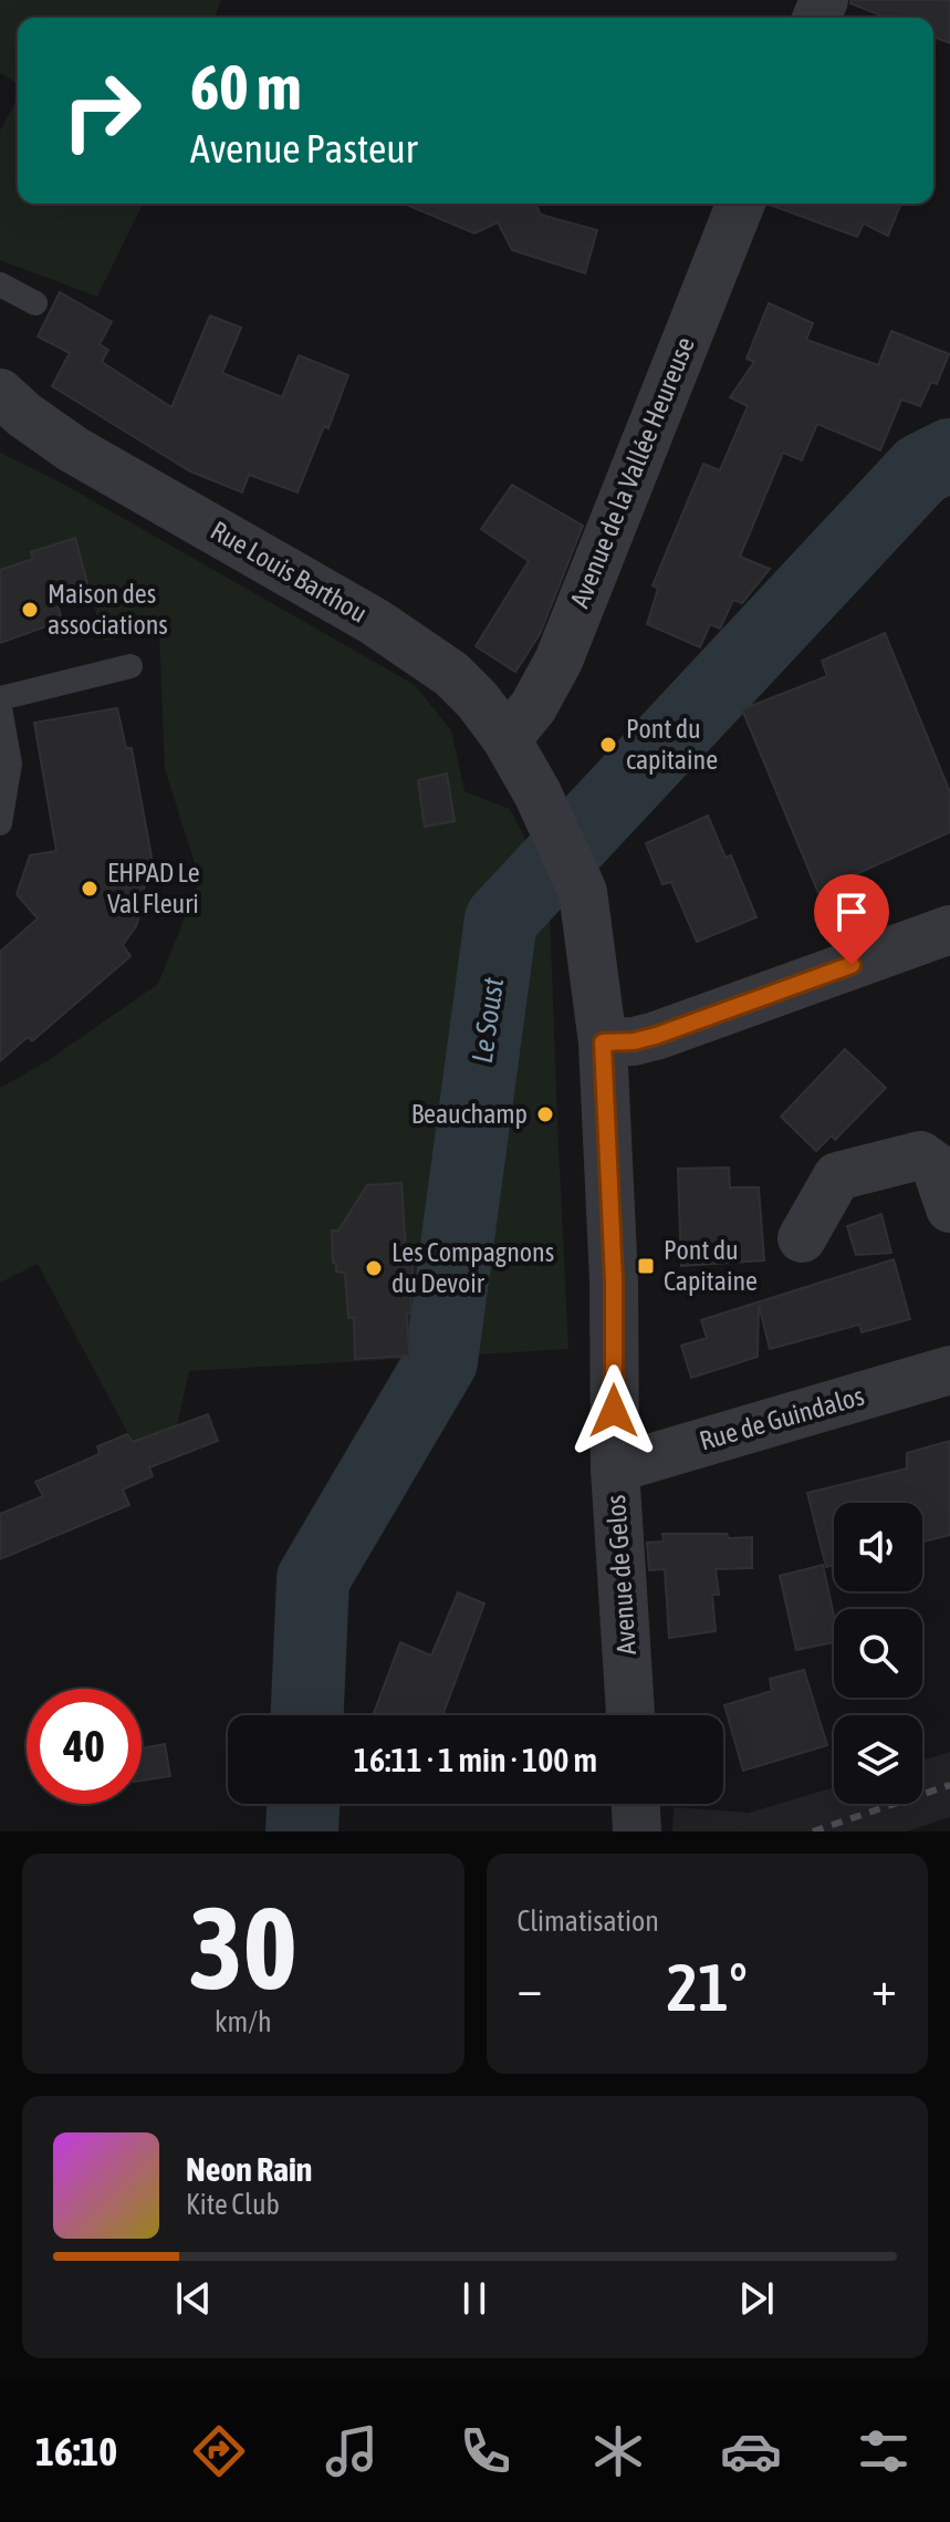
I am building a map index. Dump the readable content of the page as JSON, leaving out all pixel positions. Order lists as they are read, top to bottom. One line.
{"streets":{"street":["Avenue de la Vallée Heureuse","Rue Louis Barthou","Rue de Guindalos","Avenue de Gelos"]},"crossings":[["Avenue de la Vallée Heureuse","Rue Louis Barthou"],["Rue Louis Barthou","Avenue de Gelos"],["Rue de Guindalos","Avenue de Gelos"]],"water":["Le Soust"],"places":{"other":["Maison des associations","Pont du capitaine","EHPAD Le Val Fleuri","Beauchamp","Les Compagnons du Devoir"],"transit":["Pont du Capitaine"]},"page":{"turn":["60 m","Avenue Pasteur"],"limit":"40","trip":"16:11 · 1 min · 100 m","tile":[["30","km/h"],"Climatisation"],"heat":["−","21°","+"],"song":["Neon Rain","Kite Club"],"tabs":"16:10"}}
